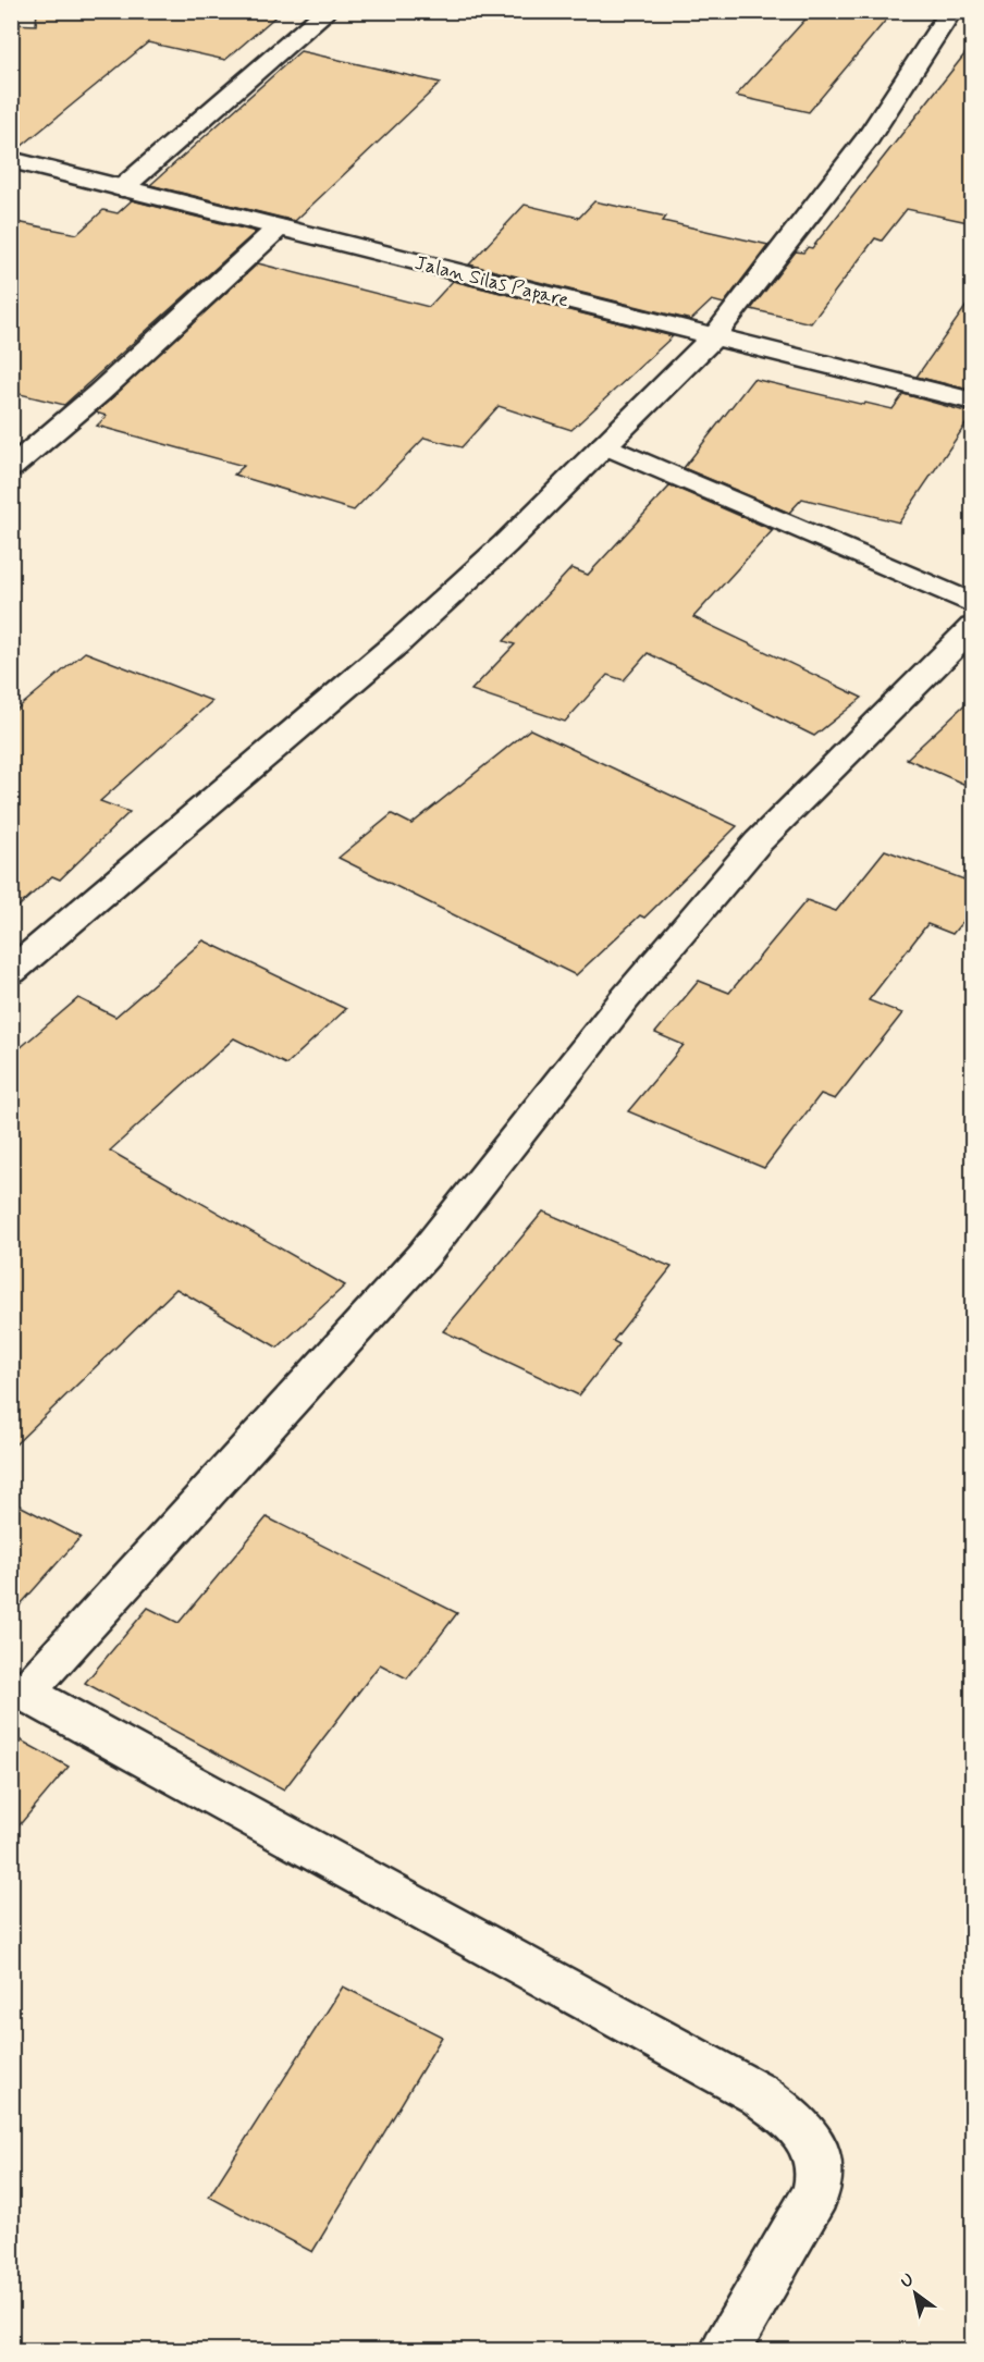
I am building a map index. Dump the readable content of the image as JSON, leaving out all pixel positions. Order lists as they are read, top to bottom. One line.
{"streets":{"street":["Jalan Silas Papare"]},"north":"top left"}
